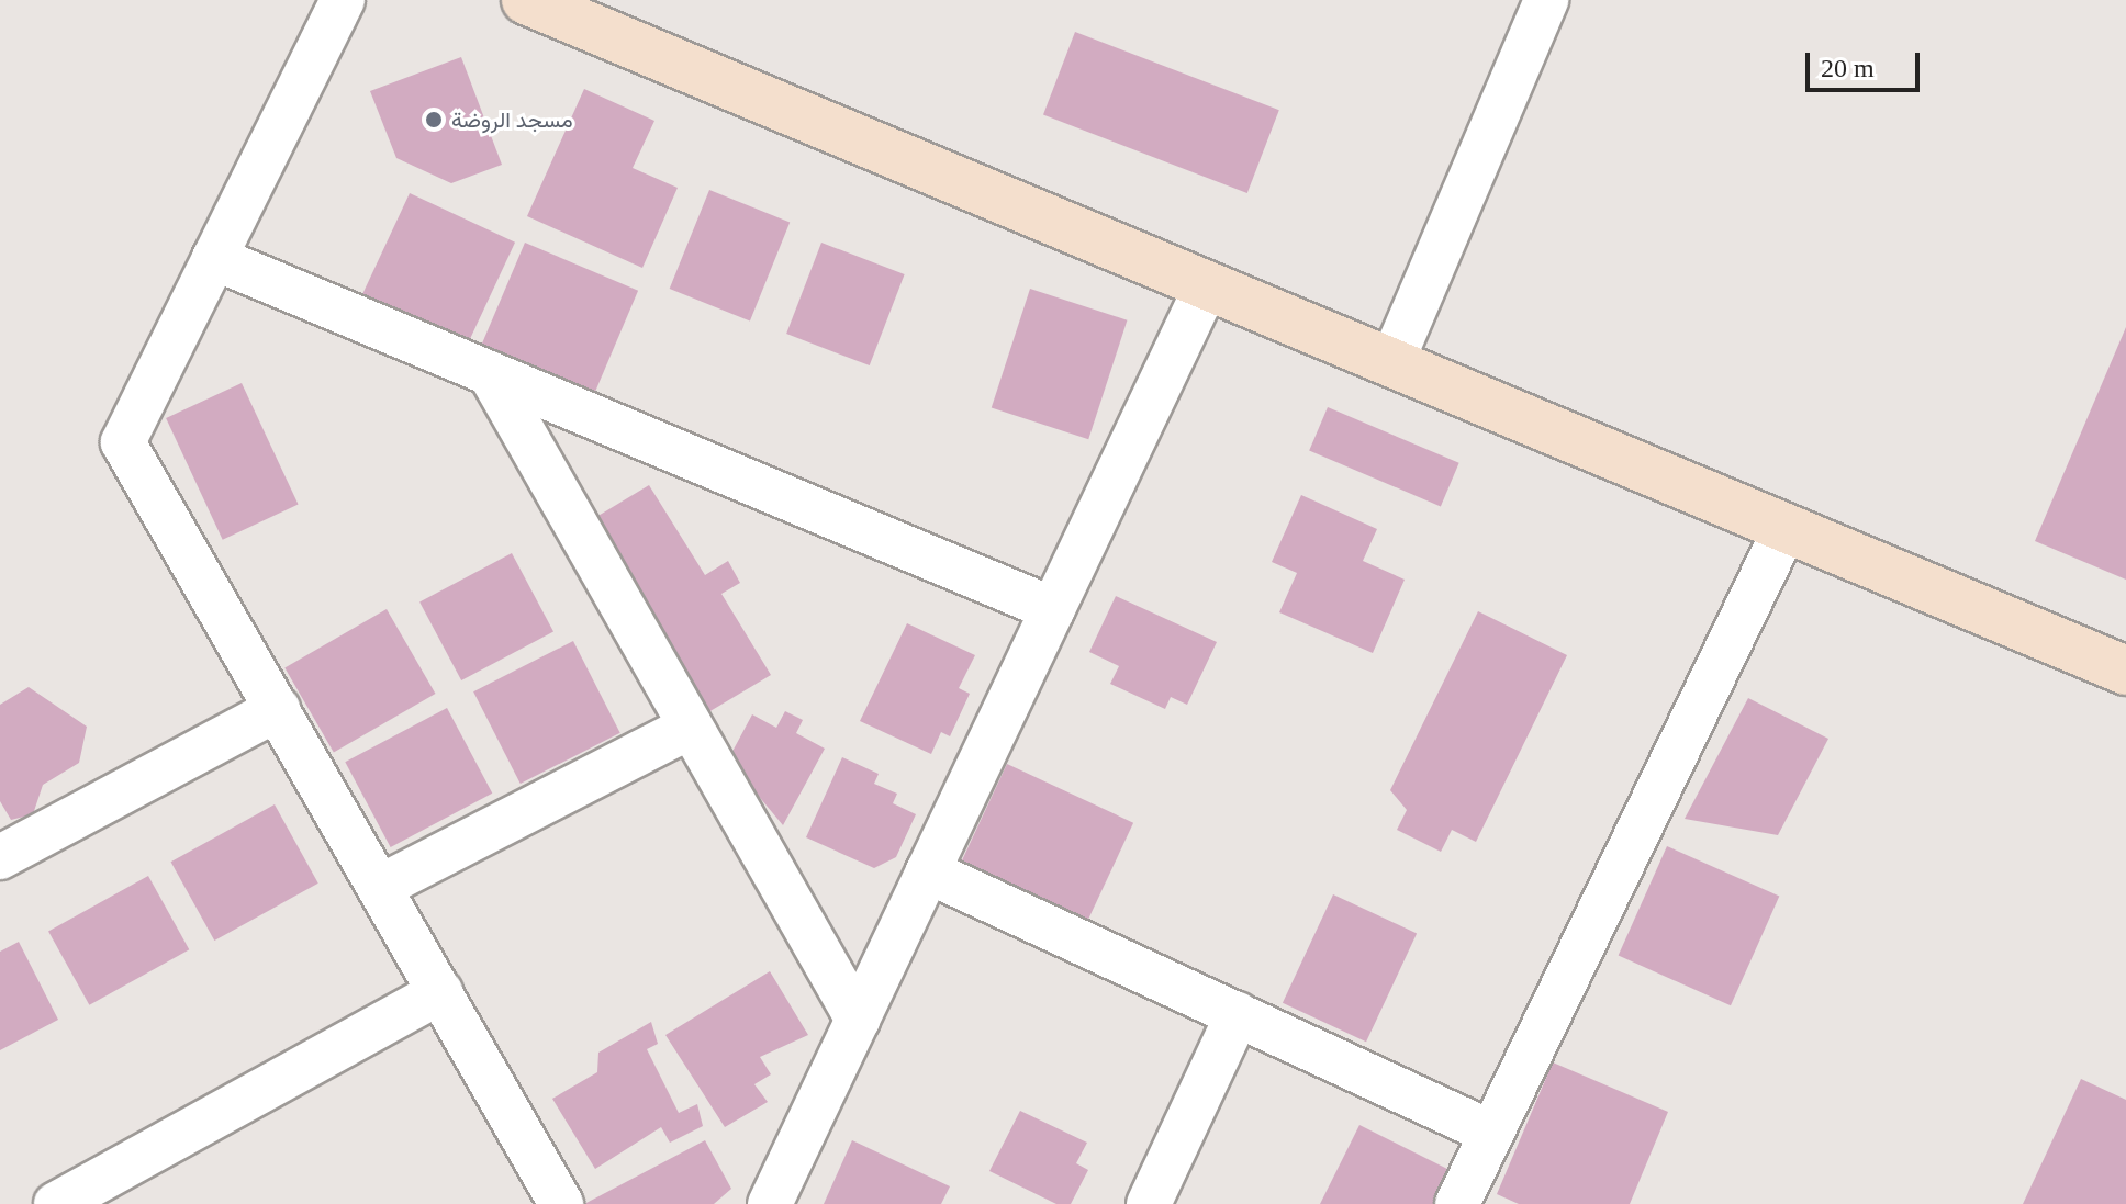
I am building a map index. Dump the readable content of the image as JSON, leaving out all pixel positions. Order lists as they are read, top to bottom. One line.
{"places":["مسجد الروضة"],"scale_bar":"20 m"}
